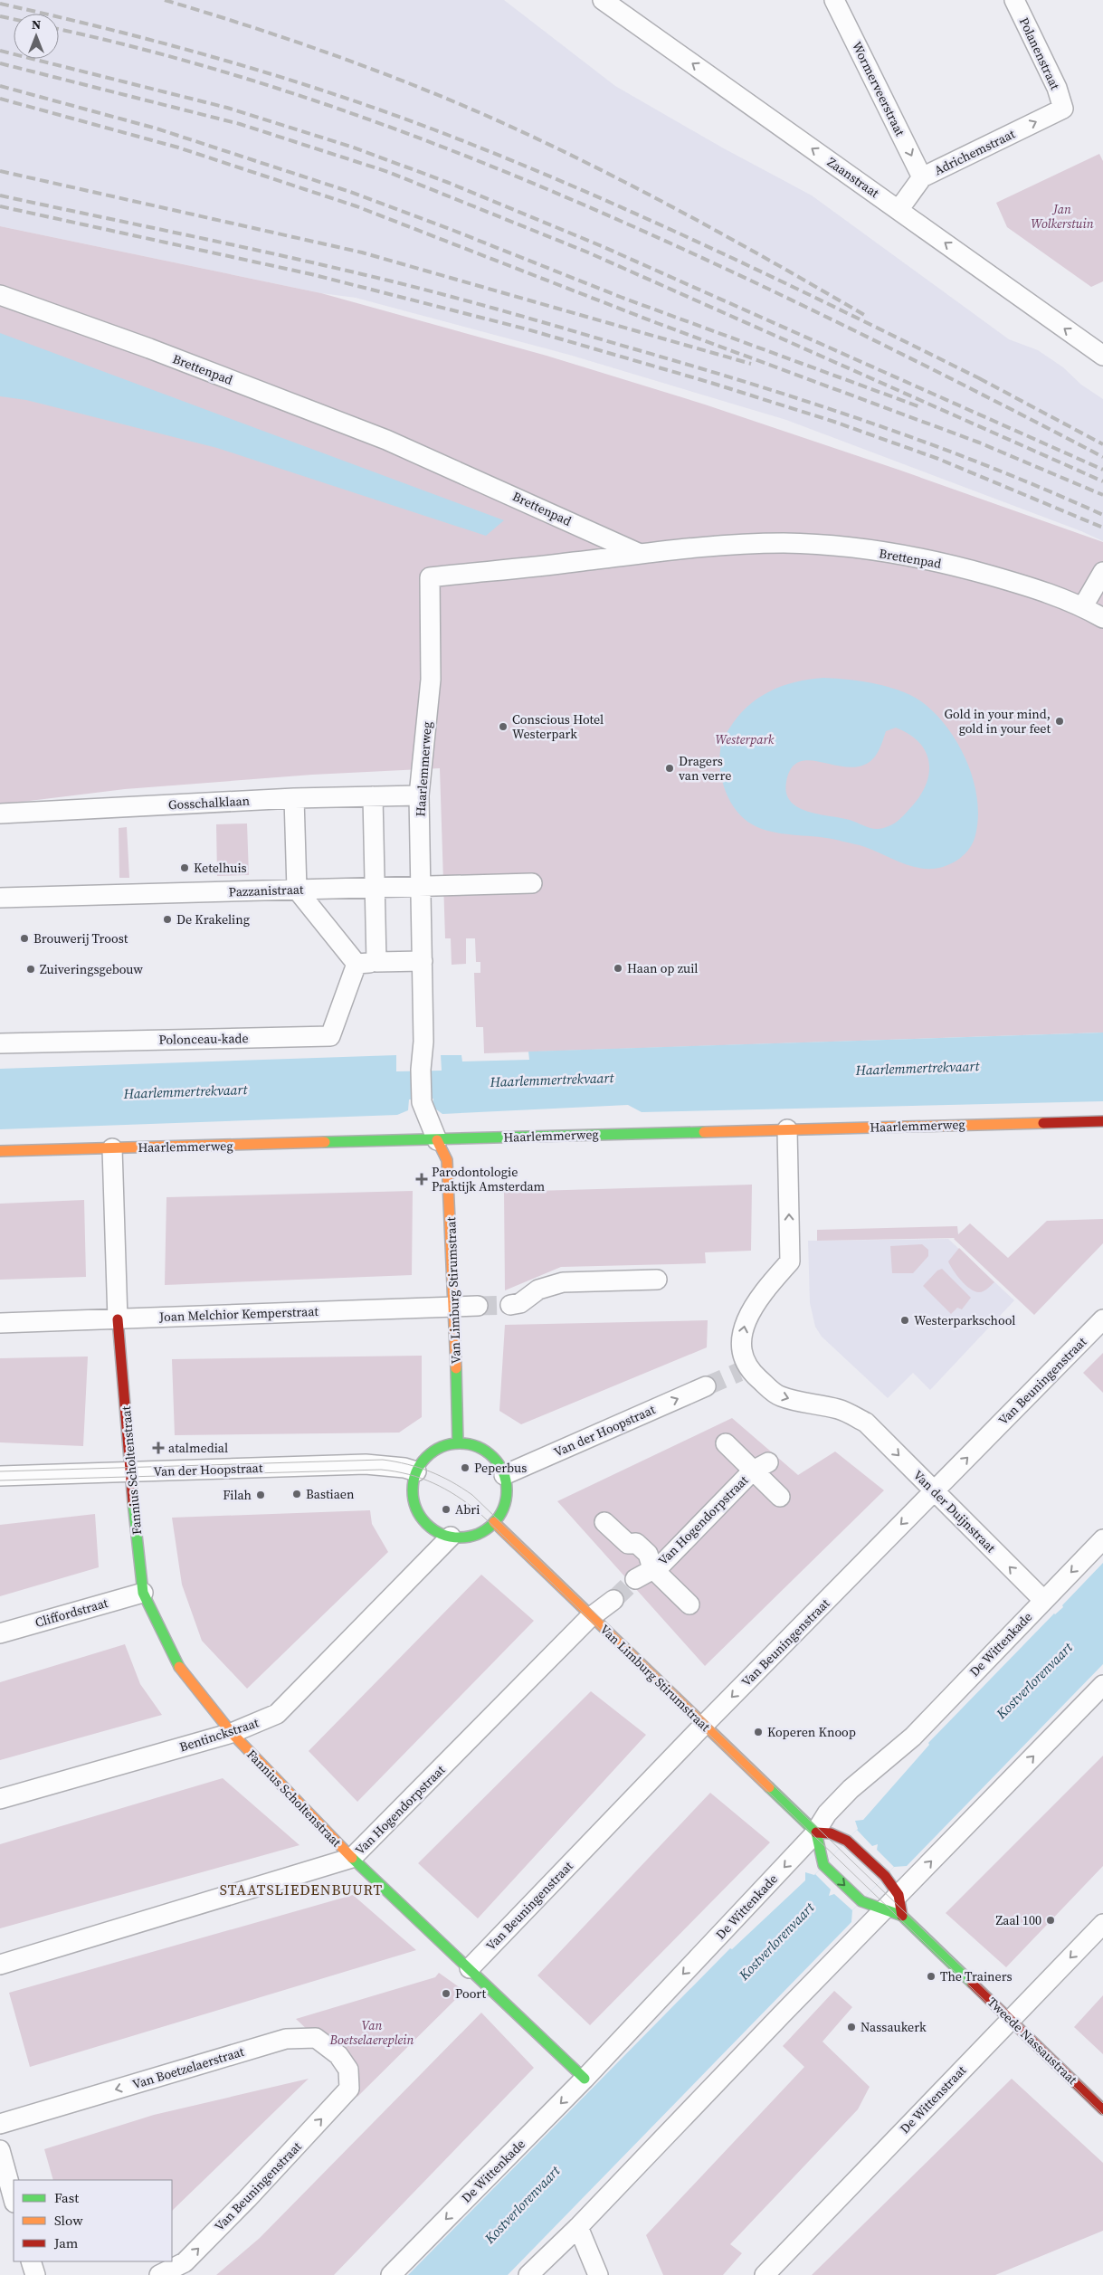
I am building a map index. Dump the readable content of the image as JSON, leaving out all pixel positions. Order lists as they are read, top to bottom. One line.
{"streets":{"street":["Polanenstraat","Wormerveerstraat","Adrichemstraat","Zaanstraat","Brettenpad","Haarlemmerweg","Gosschalklaan","Pazzanistraat","Polonceau-kade","Van Limburg Stirumstraat","Joan Melchior Kemperstraat","Van Beuningenstraat","Van der Hoopstraat","Fannius Scholtenstraat","Van der Duijnstraat","Van Hogendorpstraat","Cliffordstraat","De Wittenkade","Bentinckstraat","Tweede Nassaustraat","Van Boetzelaerstraat","De Wittenstraat"]},"crossings":[["Polanenstraat","Adrichemstraat"],["Wormerveerstraat","Adrichemstraat"],["Adrichemstraat","Zaanstraat"],["Brettenpad","Haarlemmerweg"],["Haarlemmerweg","Gosschalklaan"],["Haarlemmerweg","Pazzanistraat"],["Haarlemmerweg","Van Limburg Stirumstraat"],["Haarlemmerweg","Fannius Scholtenstraat"],["Haarlemmerweg","Van der Duijnstraat"],["Van Limburg Stirumstraat","Joan Melchior Kemperstraat"],["Van Limburg Stirumstraat","Van Beuningenstraat"],["Van Limburg Stirumstraat","Van der Hoopstraat"],["Van Limburg Stirumstraat","Van Hogendorpstraat"],["Van Limburg Stirumstraat","De Wittenkade"],["Van Limburg Stirumstraat","Bentinckstraat"],["Van Limburg Stirumstraat","Tweede Nassaustraat"],["Joan Melchior Kemperstraat","Fannius Scholtenstraat"],["Van Beuningenstraat","Fannius Scholtenstraat"],["Van Beuningenstraat","Van der Duijnstraat"],["Van Beuningenstraat","Van Boetzelaerstraat"],["Van der Hoopstraat","Fannius Scholtenstraat"],["Van der Hoopstraat","Bentinckstraat"],["Fannius Scholtenstraat","Van Hogendorpstraat"],["Fannius Scholtenstraat","Cliffordstraat"],["Fannius Scholtenstraat","De Wittenkade"],["Fannius Scholtenstraat","Bentinckstraat"],["Van der Duijnstraat","De Wittenkade"],["De Wittenkade","Tweede Nassaustraat"],["Tweede Nassaustraat","De Wittenstraat"]],"one_way":["Wormerveerstraat","Adrichemstraat","Zaanstraat","Van Boetzelaerstraat"],"districts":["STAATSLIEDENBUURT"],"water":["Haarlemmertrekvaart","Kostverlorenvaart"],"parks":["Jan Wolkerstuin","Westerpark","Van Boetselaereplein"],"places":{"other":["Gold in your mind, gold in your feet","Conscious Hotel Westerpark","Dragers van verre","Ketelhuis","De Krakeling","Brouwerij Troost","Haan op zuil","Zuiveringsgebouw","Westerparkschool","Peperbus","Bastiaen","Filah","Abri","Koperen Knoop","Zaal 100","The Trainers","Poort","Nassaukerk"],"health":["Parodontologie Praktijk Amsterdam","atalmedial"]},"legend":["Fast","Slow","Jam"],"north":"top"}
